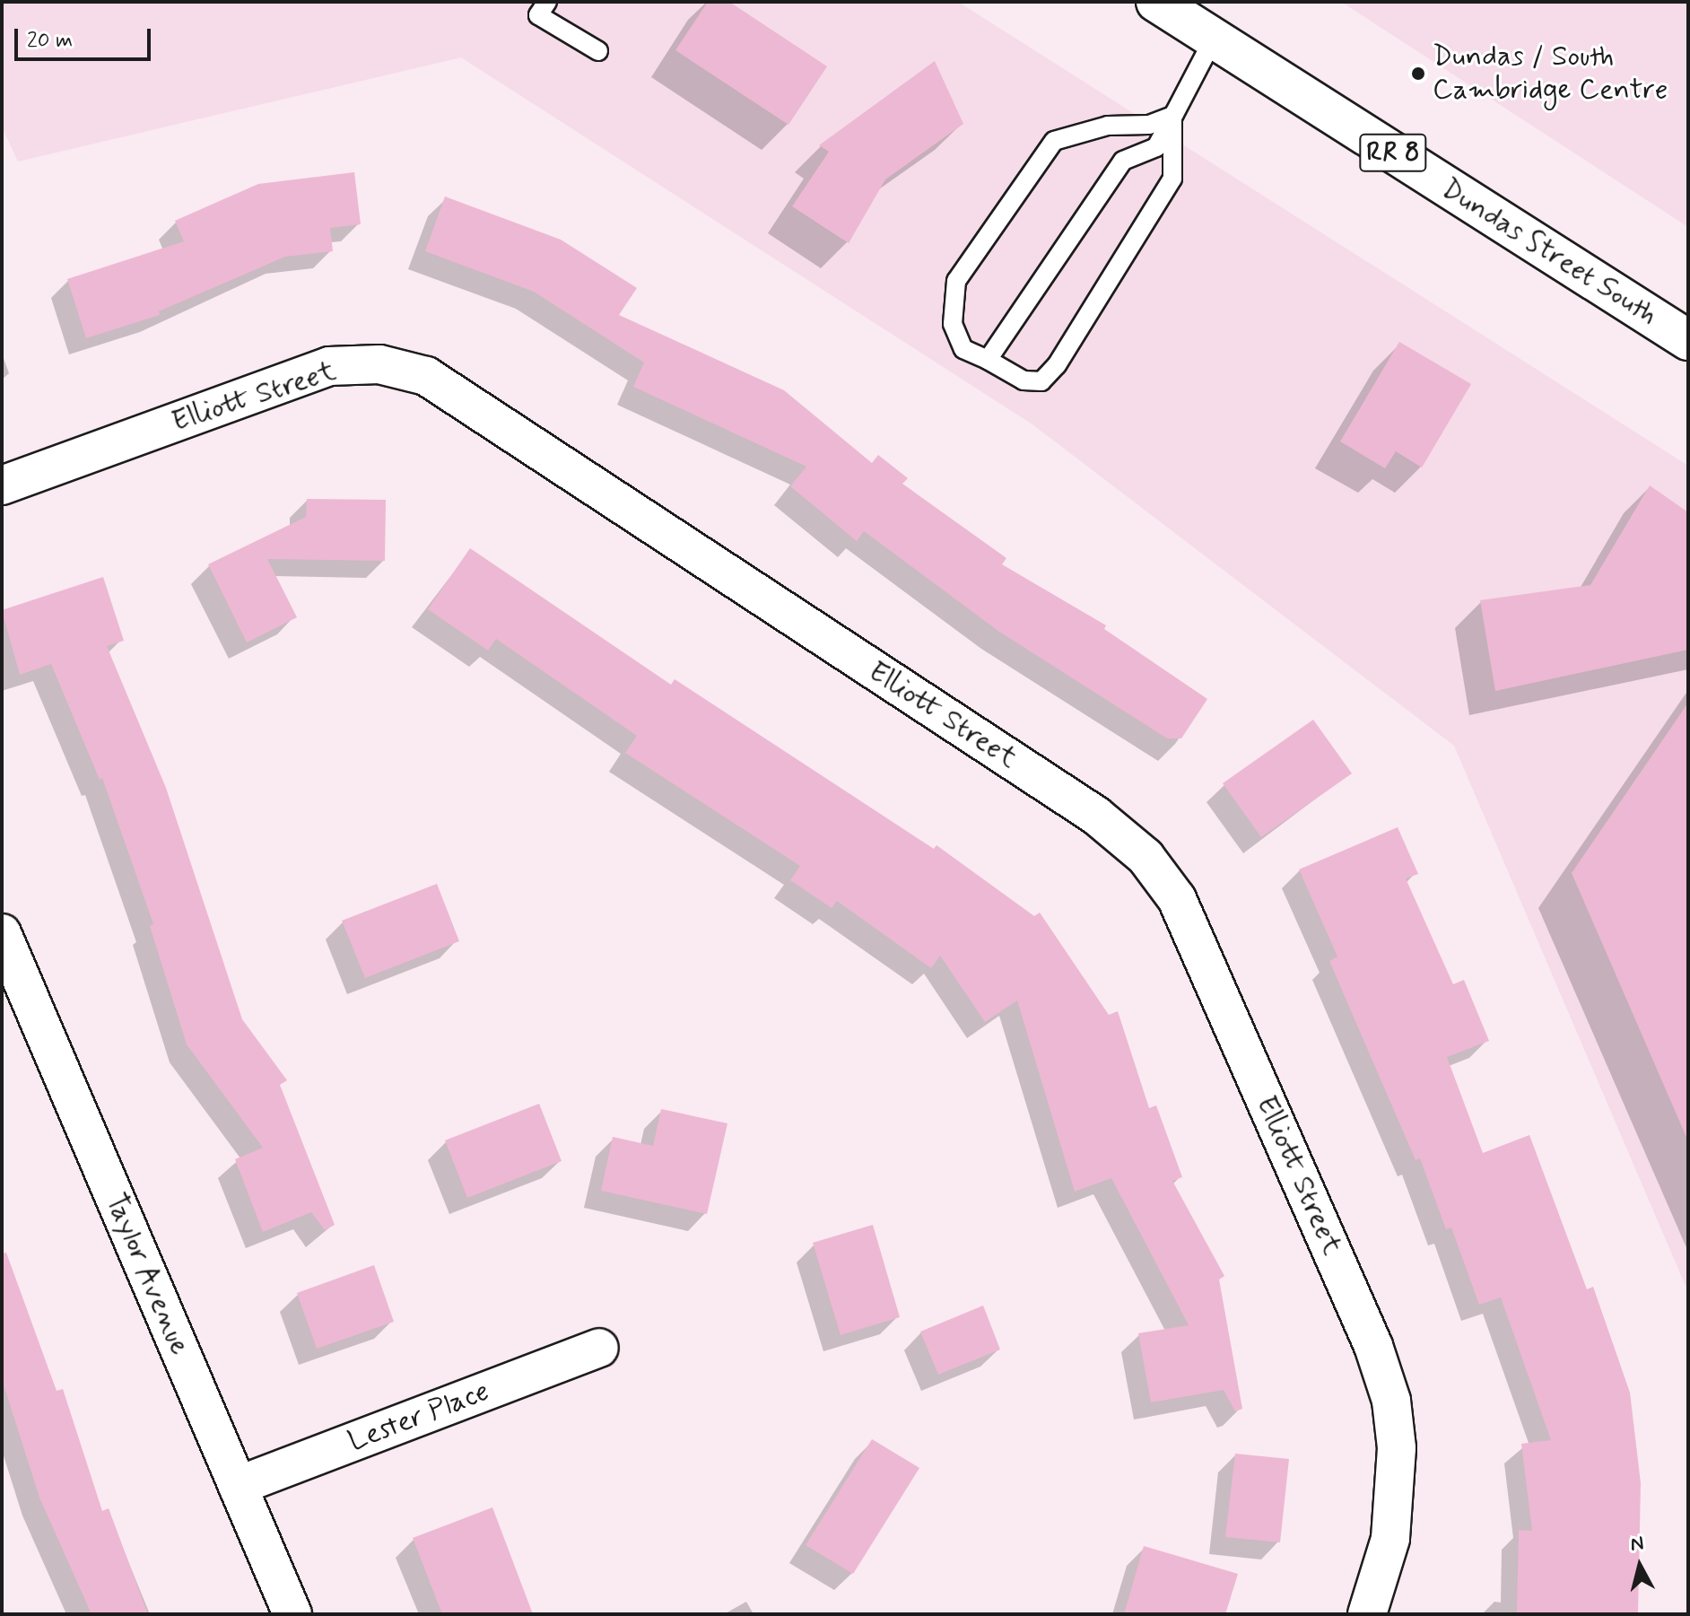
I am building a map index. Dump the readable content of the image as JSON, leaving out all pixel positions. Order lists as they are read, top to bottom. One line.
{"streets":{"main road":["RR 8","Dundas Street South"],"street":["Elliott Street","Taylor Avenue","Lester Place"]},"crossings":[["Taylor Avenue","Lester Place"]],"places":["Dundas / South Cambridge Centre"],"scale_bar":"20 m","north":"top"}
